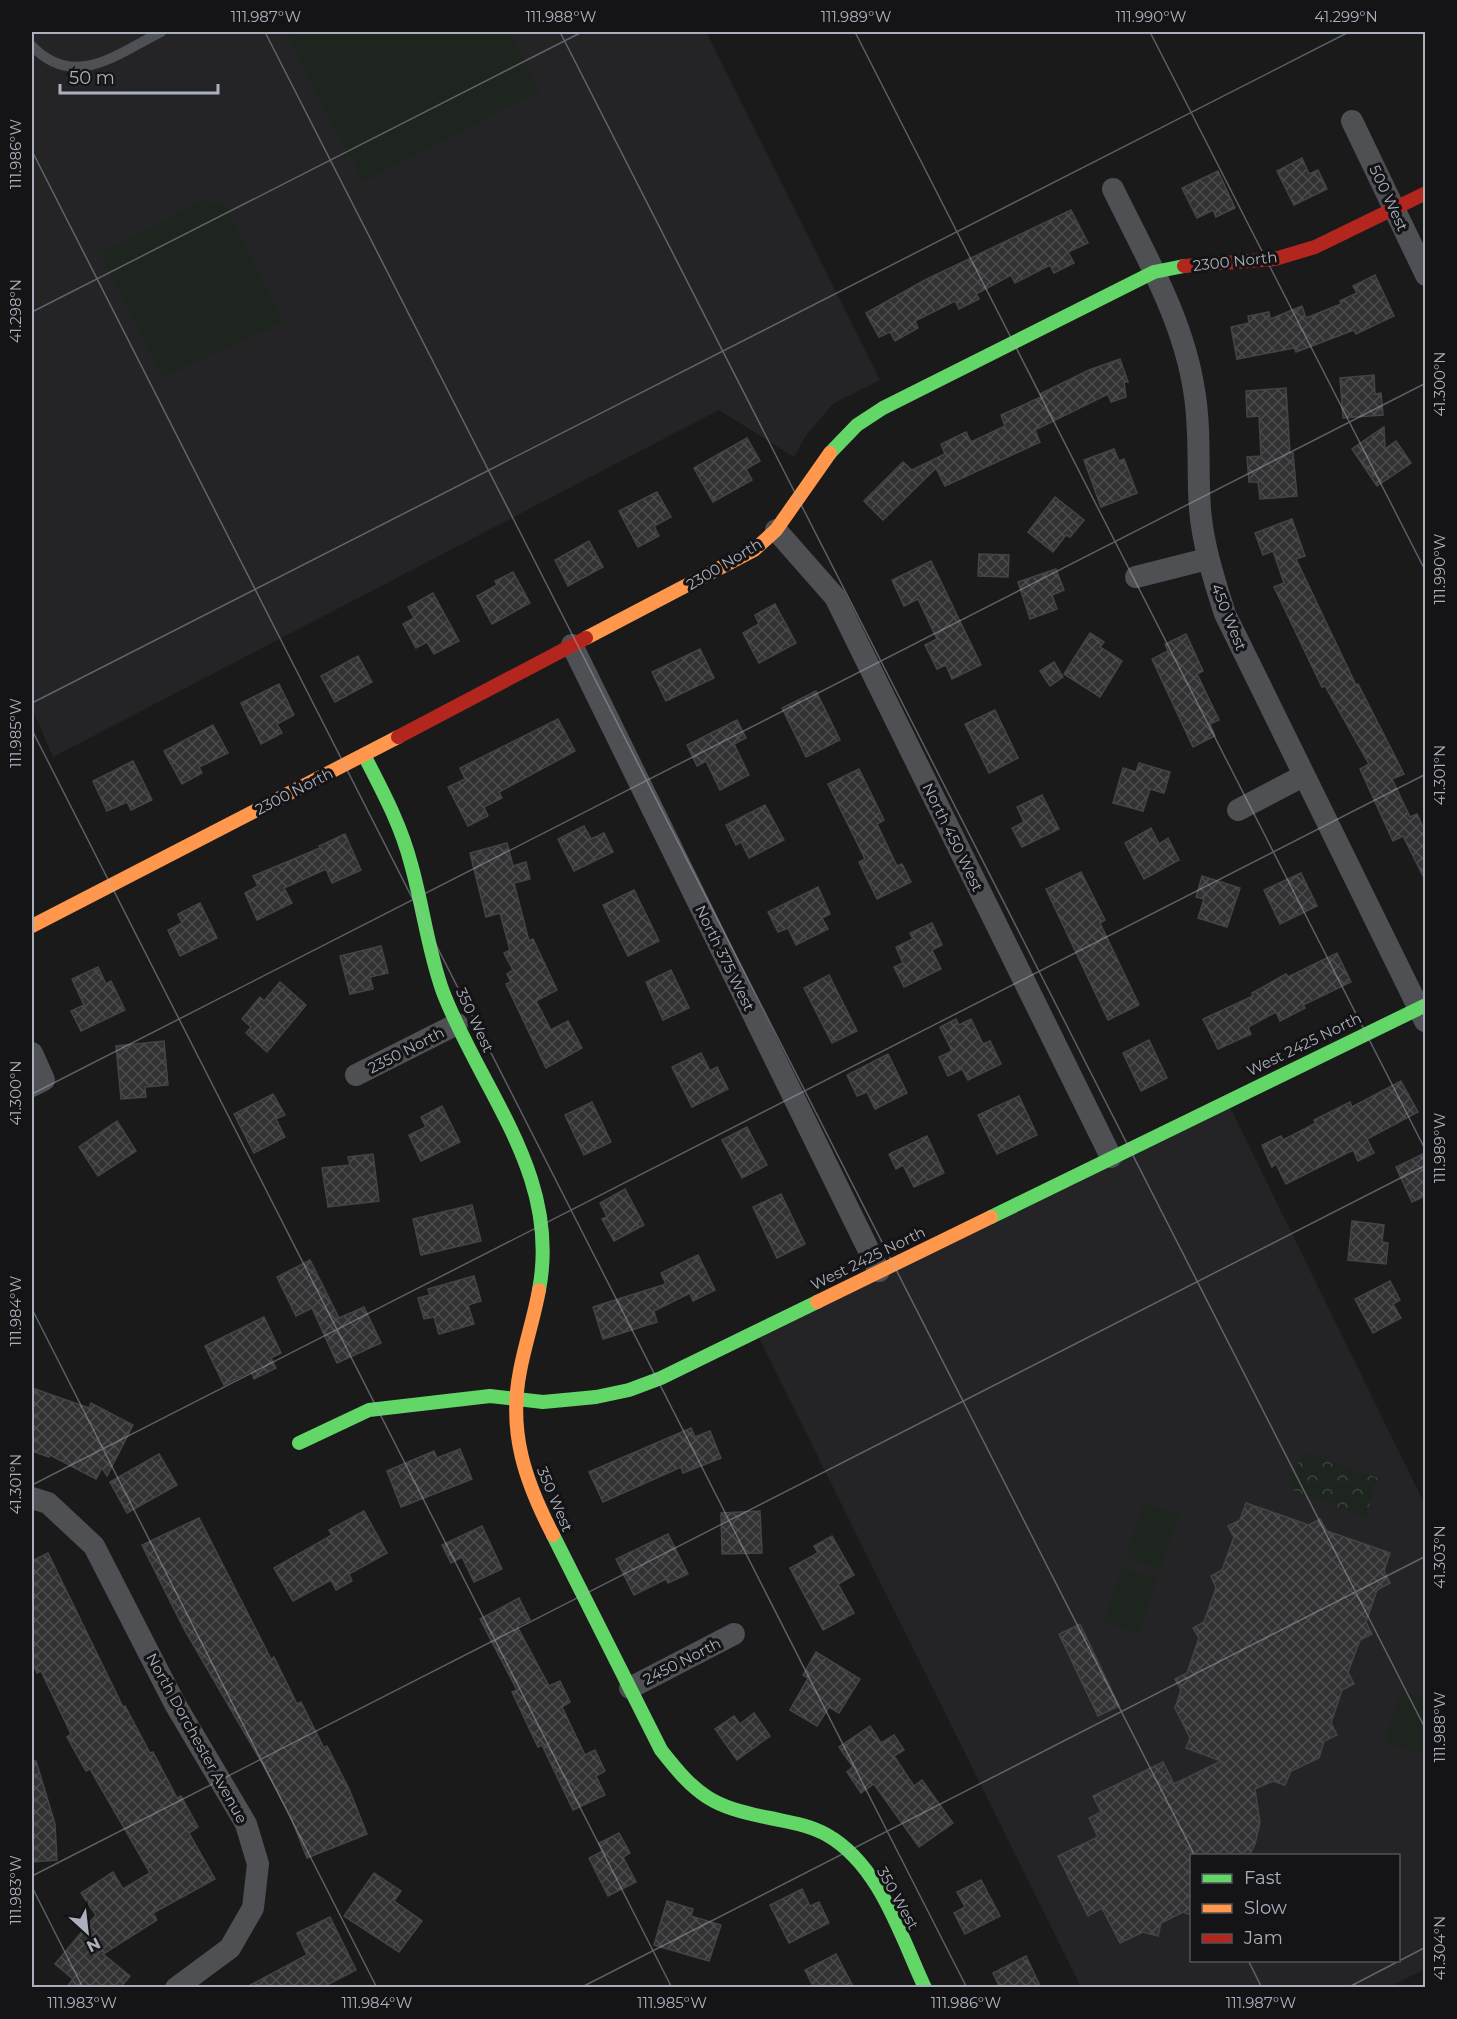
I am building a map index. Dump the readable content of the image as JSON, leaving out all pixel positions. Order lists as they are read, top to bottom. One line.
{"streets":{"street":["500 West","2300 North","450 West","North 450 West","North 375 West","350 West","West 2425 North","2350 North","2450 North","North Dorchester Avenue"]},"crossings":[["500 West","2300 North"],["2300 North","450 West"],["2300 North","North 450 West"],["2300 North","North 375 West"],["2300 North","350 West"],["450 West","West 2425 North"],["North 450 West","West 2425 North"],["North 375 West","West 2425 North"],["350 West","West 2425 North"],["350 West","2350 North"],["350 West","2450 North"]],"legend":["Fast","Slow","Jam"],"scale_bar":"50 m","north":"bottom right","coordinates":["111.987°W","111.988°W","111.989°W","111.990°W","41.299°N","111.986°W","41.298°N","41.300°N","111.985°W","41.301°N","111.984°W","41.303°N","111.983°W","41.304°N"]}
